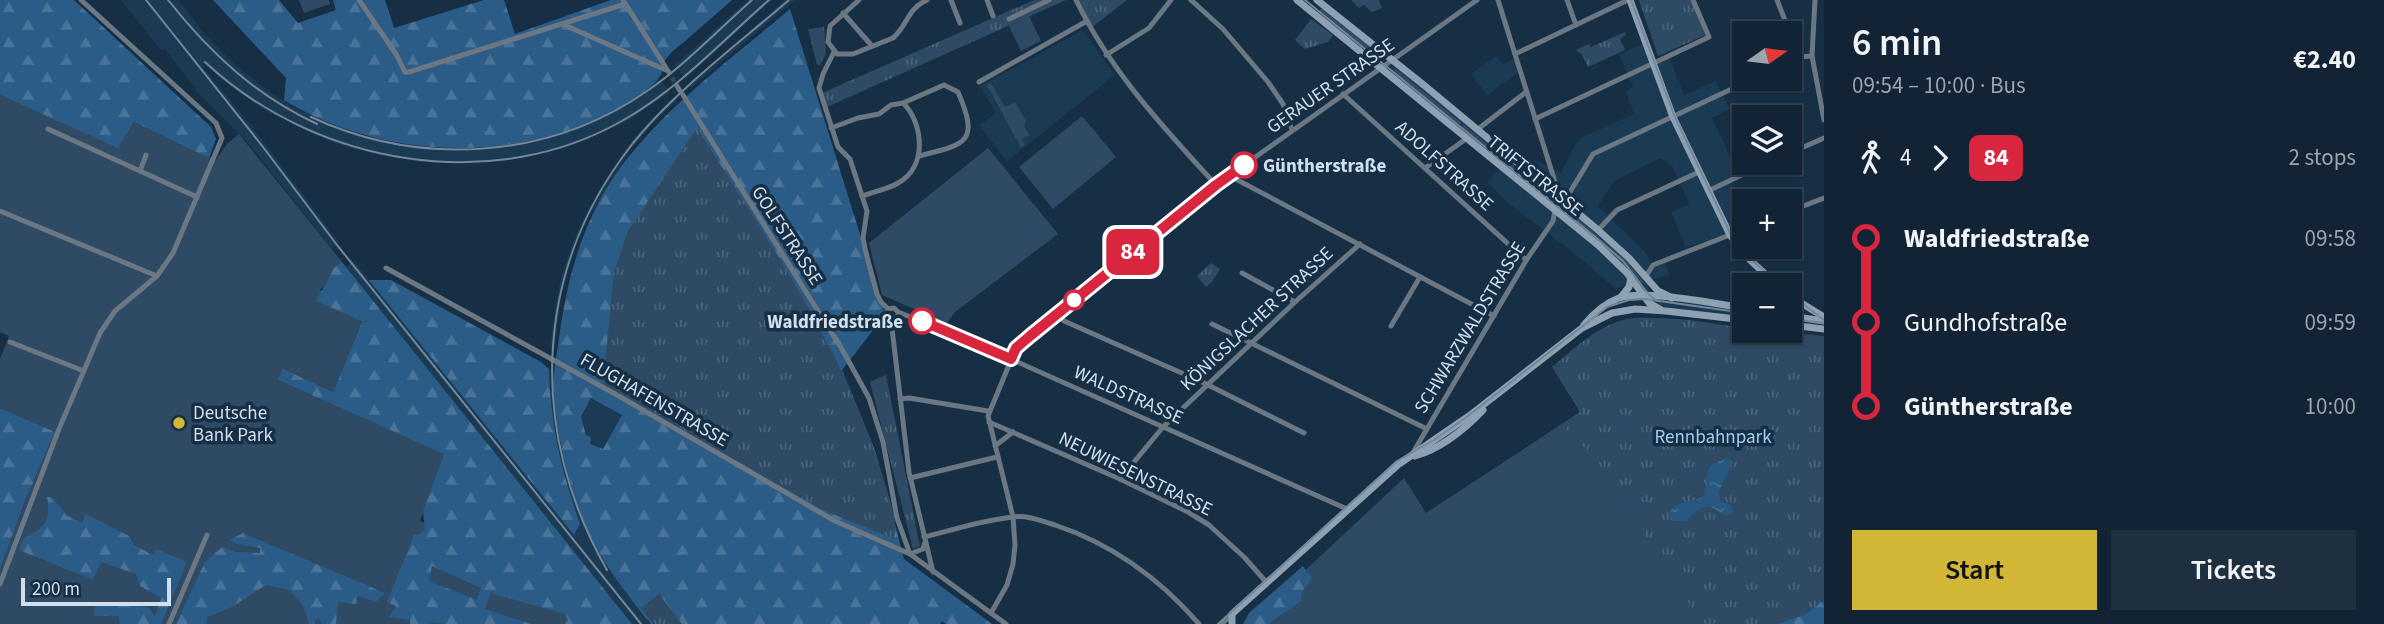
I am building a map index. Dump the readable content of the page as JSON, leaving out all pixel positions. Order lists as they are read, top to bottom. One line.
{"streets":{"main road":["TRIFTSTRASSE"],"street":["GERAUER STRASSE","ADOLFSTRASSE","GOLFSTRASSE","KÖNIGSLACHER STRASSE","SCHWARZWALDSTRASSE","WALDSTRASSE","FLUGHAFENSTRASSE","NEUWIESENSTRASSE"]},"crossings":[["GERAUER STRASSE","ADOLFSTRASSE"],["GERAUER STRASSE","TRIFTSTRASSE"],["GERAUER STRASSE","WALDSTRASSE"],["ADOLFSTRASSE","SCHWARZWALDSTRASSE"],["TRIFTSTRASSE","SCHWARZWALDSTRASSE"],["GOLFSTRASSE","FLUGHAFENSTRASSE"],["KÖNIGSLACHER STRASSE","WALDSTRASSE"],["KÖNIGSLACHER STRASSE","NEUWIESENSTRASSE"]],"parks":["Rennbahnpark"],"places":["Güntherstraße","Waldfriedstraße","Deutsche Bank Park"],"lines":["bus line 84"],"scale_bar":"200 m","north":"right","page":{"on_map":"84","heading":["6 min","09:54 – 10:00 · Bus","€2.40"],"map_buttons":["+","−"],"legs":["4","84","2 stops"],"list":[{"name":"Waldfriedstraße","value":"09:58"},{"name":"Gundhofstraße","value":"09:59"},{"name":"Güntherstraße","value":"10:00"}],"buttons":["Start","Tickets"],"scale":"200 m"}}
